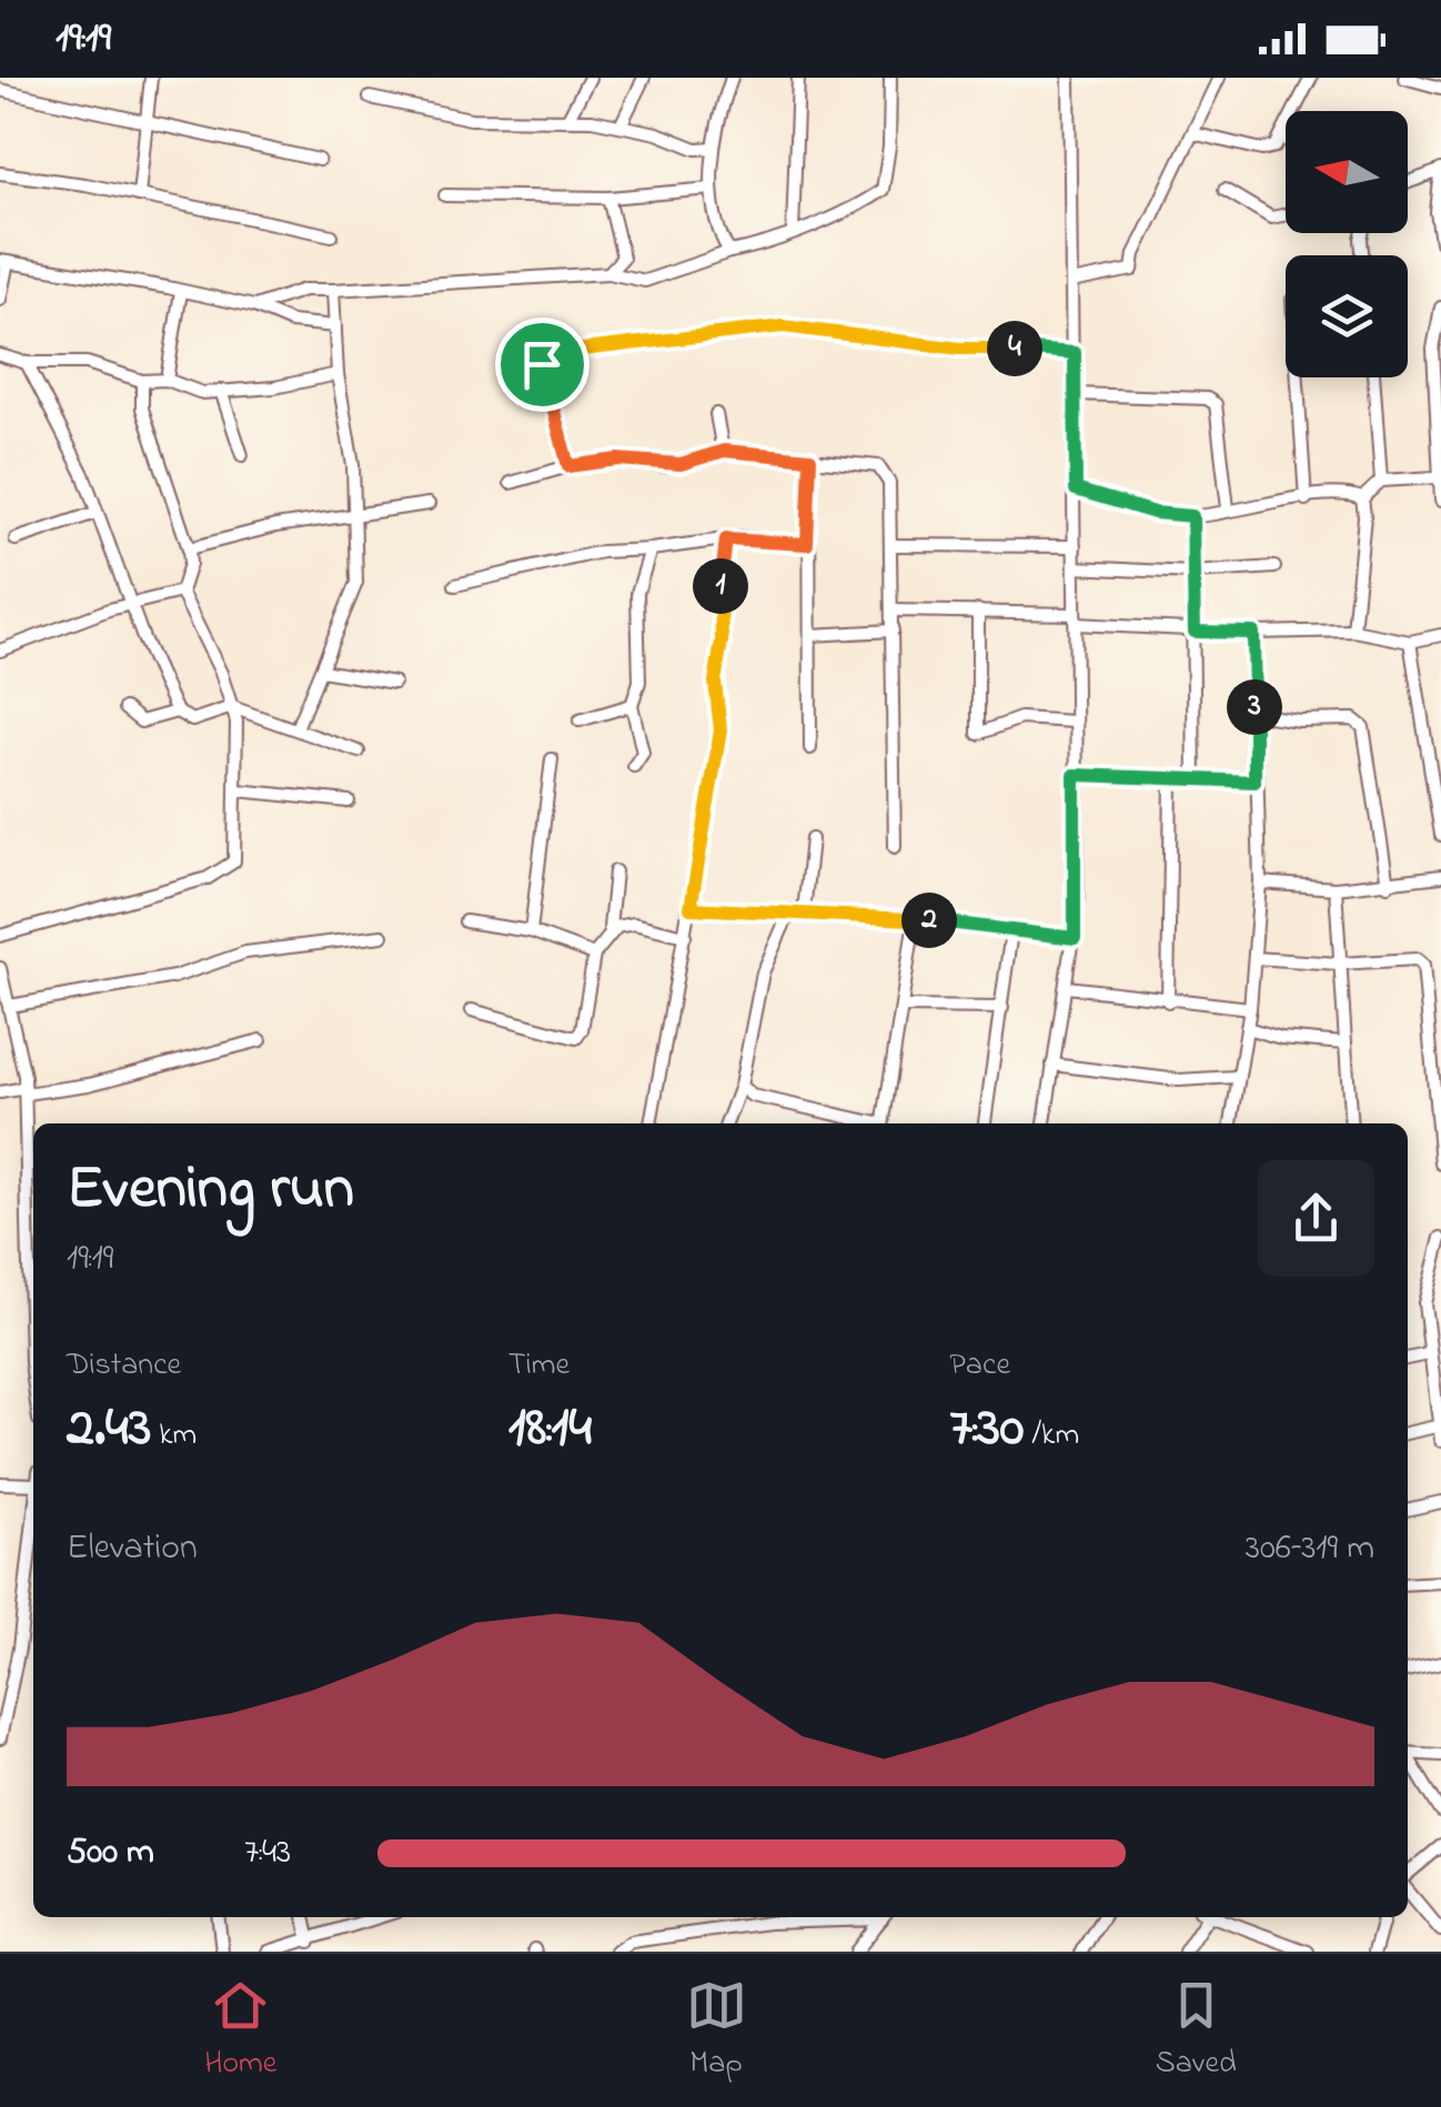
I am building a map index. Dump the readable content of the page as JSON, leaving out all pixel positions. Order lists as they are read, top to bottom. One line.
{"north":"left","page":{"status":"19:19","pins":["4","1","3","2"],"heading":["Evening run","19:19"],"stats":[["Distance","2.43 km"],["Time","18:14"],["Pace","7:30 /km"]],"chart":["Elevation","306–319 m"],"list":[{"name":"500 m","note":"7:43"}],"tabs":["Home","Map","Saved"]}}
